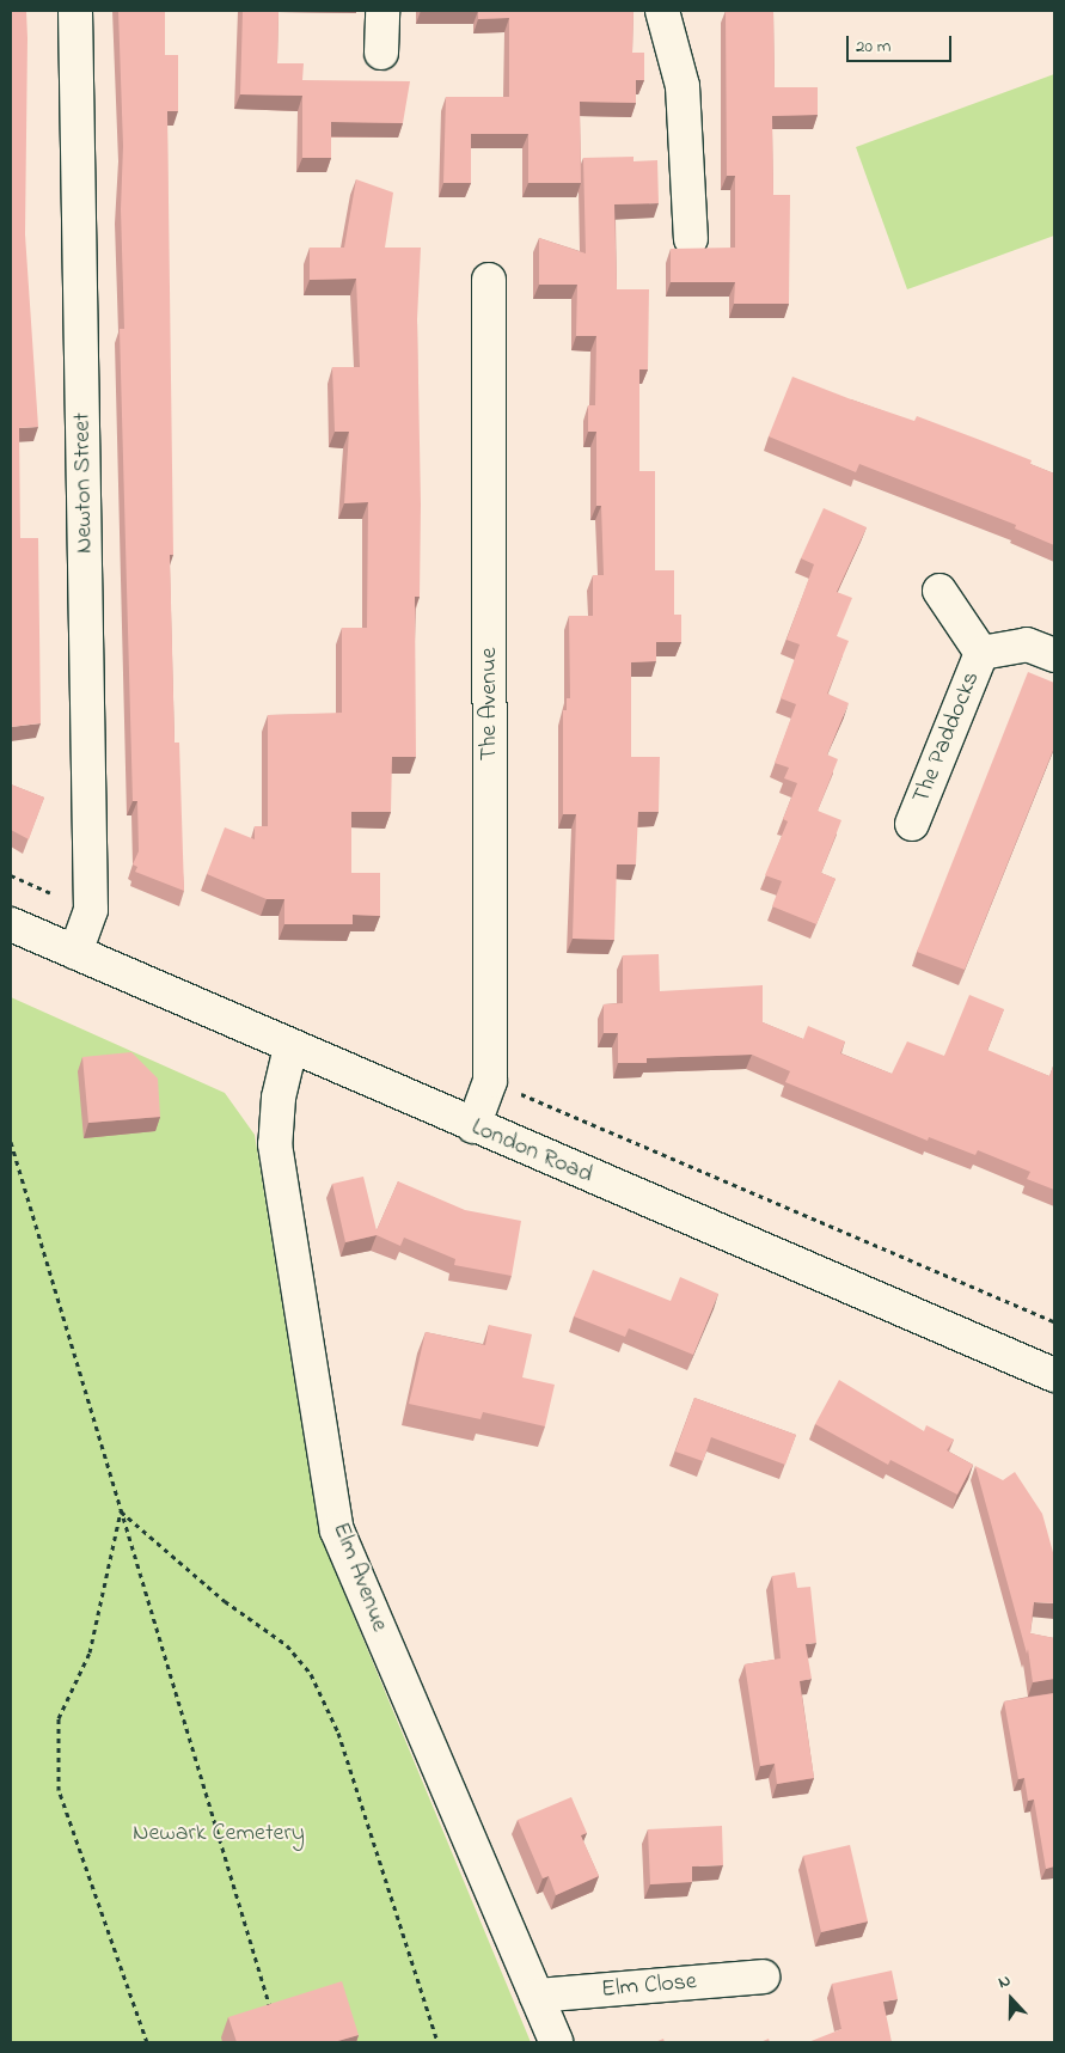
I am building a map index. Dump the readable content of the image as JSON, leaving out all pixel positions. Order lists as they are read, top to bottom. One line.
{"streets":{"street":["Newton Street","The Avenue","The Paddocks","London Road","Elm Avenue","Elm Close"]},"crossings":[["Newton Street","London Road"],["The Avenue","London Road"],["London Road","Elm Avenue"],["Elm Avenue","Elm Close"]],"parks":["Newark Cemetery"],"scale_bar":"20 m","north":"top"}
